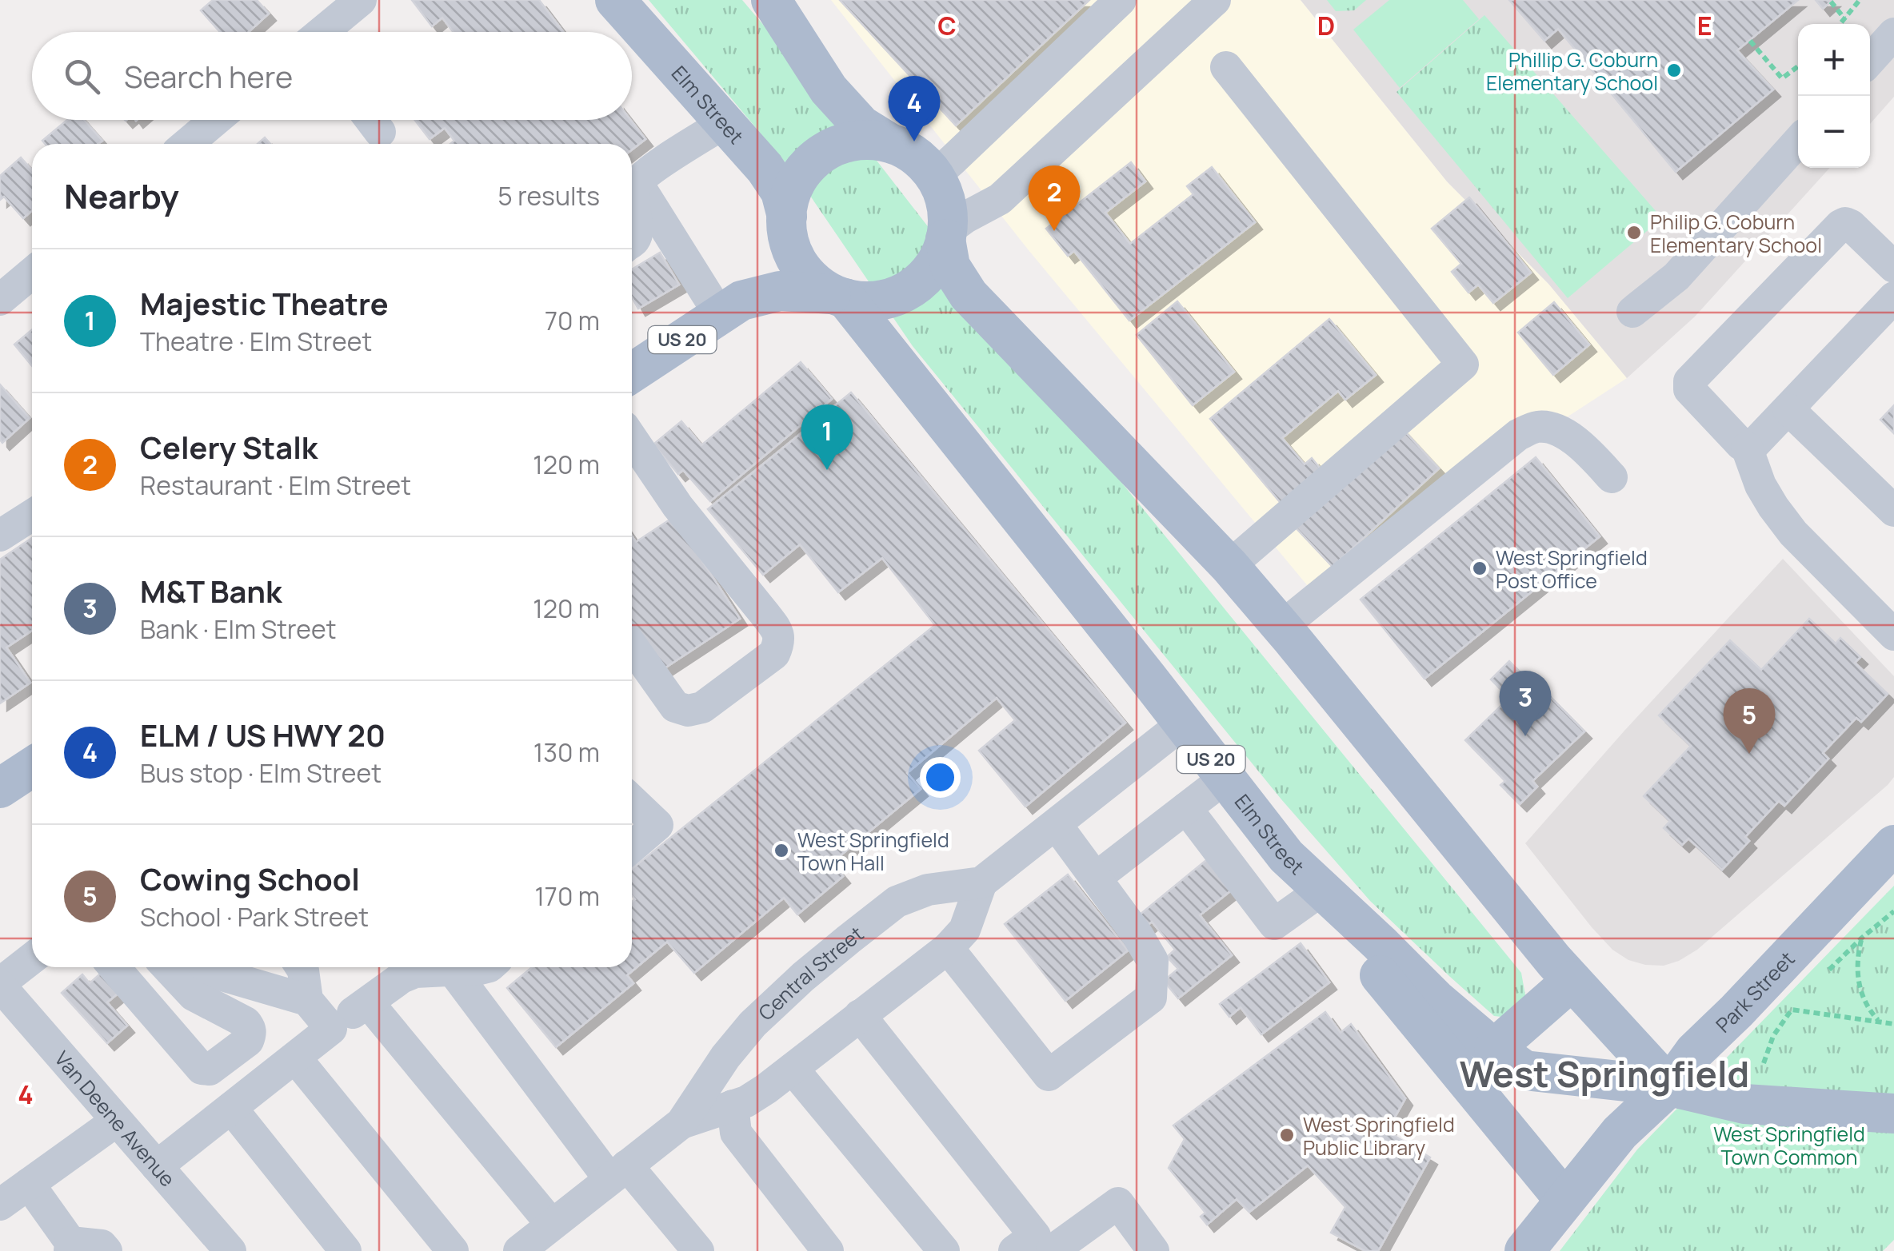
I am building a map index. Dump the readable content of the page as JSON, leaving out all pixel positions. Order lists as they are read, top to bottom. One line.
{"streets":{"main road":["Elm Street","US 20","Park Street"],"street":["Central Street","Van Deene Avenue"]},"crossings":[["Elm Street","US 20"],["Elm Street","Park Street"]],"districts":["West Springfield"],"parks":["West Springfield Town Common"],"places":["Phillip G. Coburn Elementary School","Philip G. Coburn Elementary School","West Springfield Post Office","West Springfield Town Hall","West Springfield Public Library"],"page":{"map_buttons":["+","−"],"search":"Search here","pins":["4","2","1","3","5"],"heading":["Nearby","5 results"],"list":[{"mark":"1","name":"Majestic Theatre","note":"Theatre · Elm Street","value":"70 m"},{"mark":"2","name":"Celery Stalk","note":"Restaurant · Elm Street","value":"120 m"},{"mark":"3","name":"M&T Bank","note":"Bank · Elm Street","value":"120 m"},{"mark":"4","name":"ELM / US HWY 20","note":"Bus stop · Elm Street","value":"130 m"},{"mark":"5","name":"Cowing School","note":"School · Park Street","value":"170 m"}]},"grid":{"columns":["C","D","E"],"rows":["4"]}}
